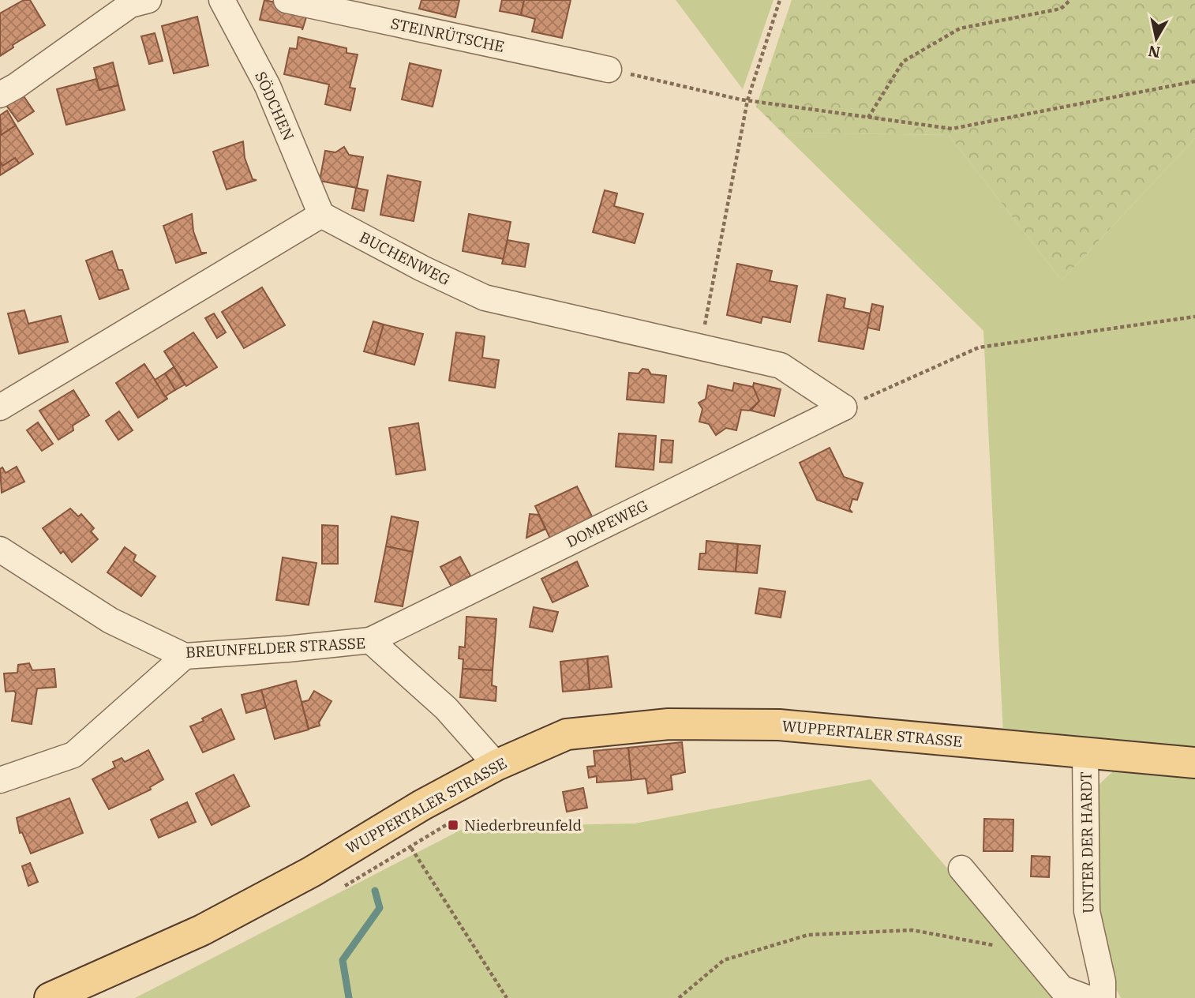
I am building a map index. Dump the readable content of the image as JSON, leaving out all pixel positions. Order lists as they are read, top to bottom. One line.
{"streets":{"main road":["WUPPERTALER STRASSE"],"street":["STEINRÜTSCHE","SÖDCHEN","BUCHENWEG","DOMPEWEG","BREUNFELDER STRASSE","UNTER DER HARDT"]},"crossings":[["SÖDCHEN","BUCHENWEG"],["BUCHENWEG","DOMPEWEG"],["DOMPEWEG","BREUNFELDER STRASSE"],["BREUNFELDER STRASSE","WUPPERTALER STRASSE"],["WUPPERTALER STRASSE","UNTER DER HARDT"]],"places":{"transit":["Niederbreunfeld"]},"north":"bottom"}
